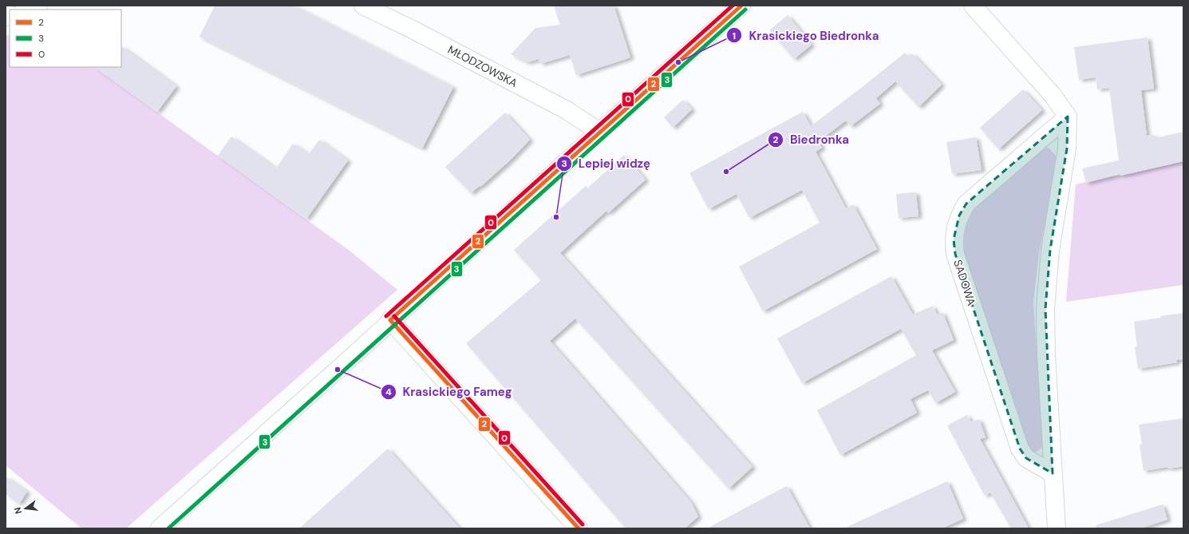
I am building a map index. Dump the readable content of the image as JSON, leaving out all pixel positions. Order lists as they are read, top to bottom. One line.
{"streets":{"street":["MŁODZOWSKA","SADOWA"]},"places":["Krasickiego Biedronka","Biedronka","Lepiej widzę","Krasickiego Fameg"],"lines":["transit line 2","transit line 0","transit line 3"],"legend":["2","3","0"],"north":"left"}
